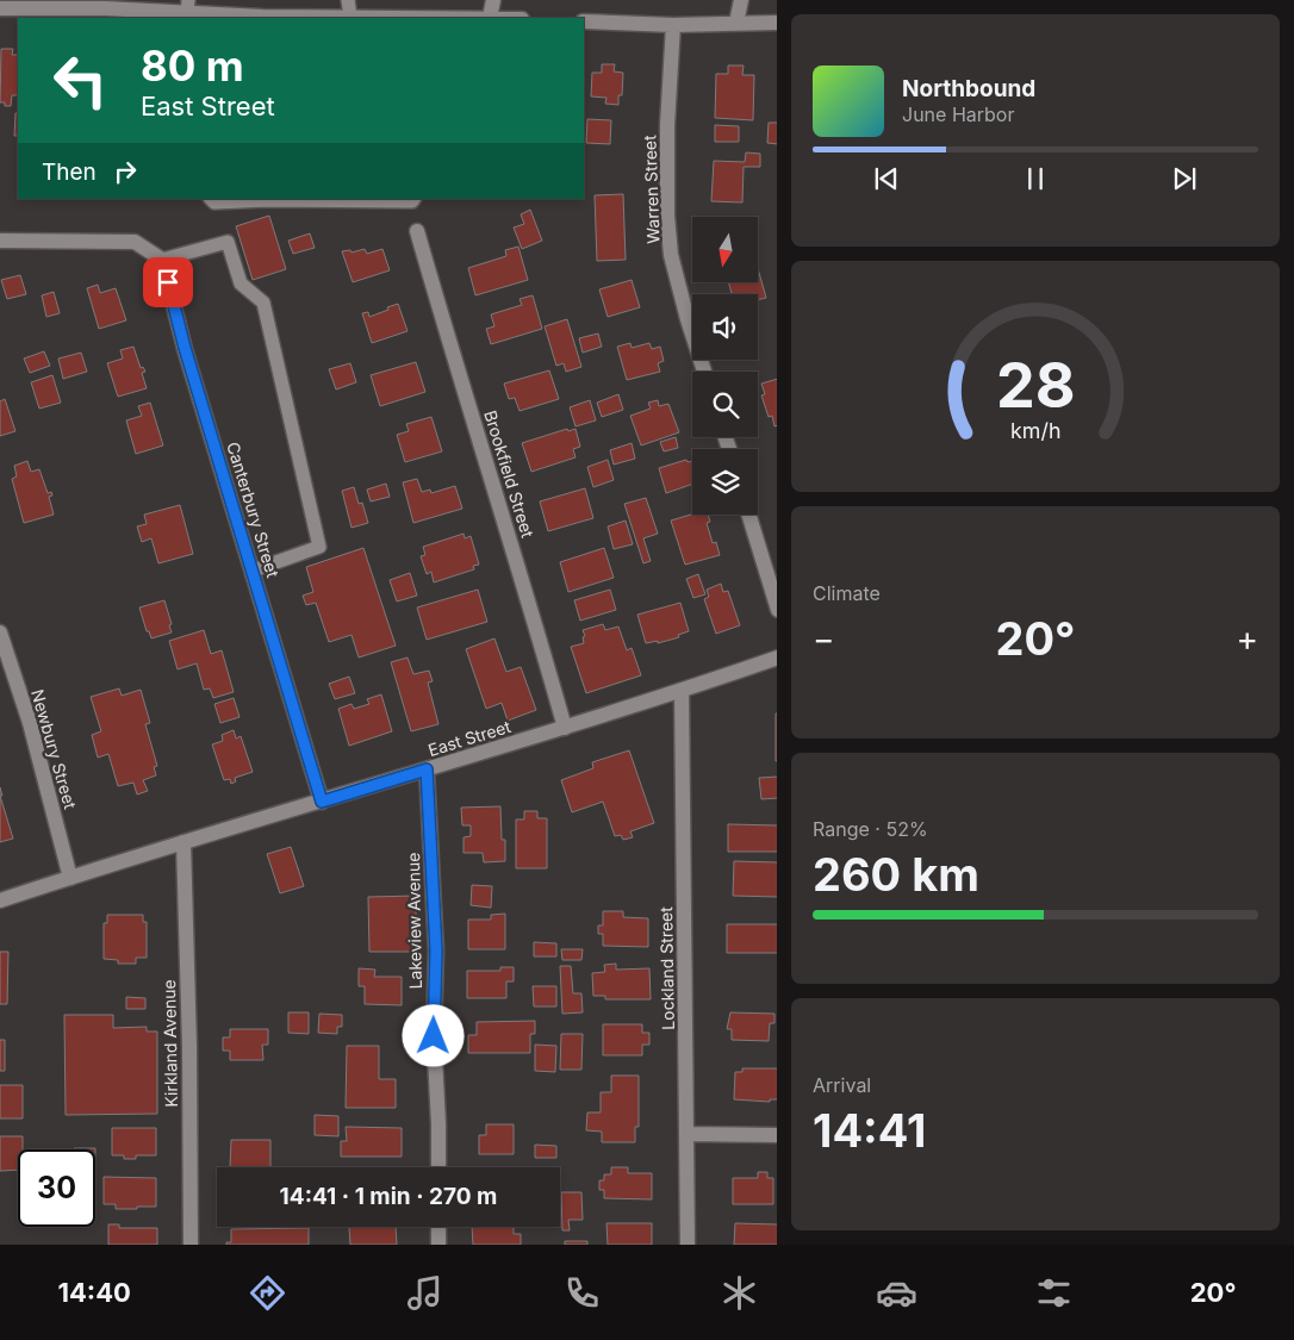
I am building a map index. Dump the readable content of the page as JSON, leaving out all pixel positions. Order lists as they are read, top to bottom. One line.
{"streets":{"street":["Warren Street","Brookfield Street","Canterbury Street","East Street","Newbury Street","Lakeview Avenue","Lockland Street","Kirkland Avenue"]},"crossings":[["Brookfield Street","East Street"],["Canterbury Street","East Street"],["East Street","Newbury Street"],["East Street","Lakeview Avenue"],["East Street","Lockland Street"],["East Street","Kirkland Avenue"]],"north":"bottom","page":{"turn":["80 m","East Street"],"song":["Northbound","June Harbor"],"then":"Then","tile":["Climate",["Range · 52%","260 km"],["Arrival","14:41"]],"heat":["−","20°","+"],"limit":"30","trip":"14:41 · 1 min · 270 m","tabs":["14:40","20°"],"gauge":["28","km/h"]}}
